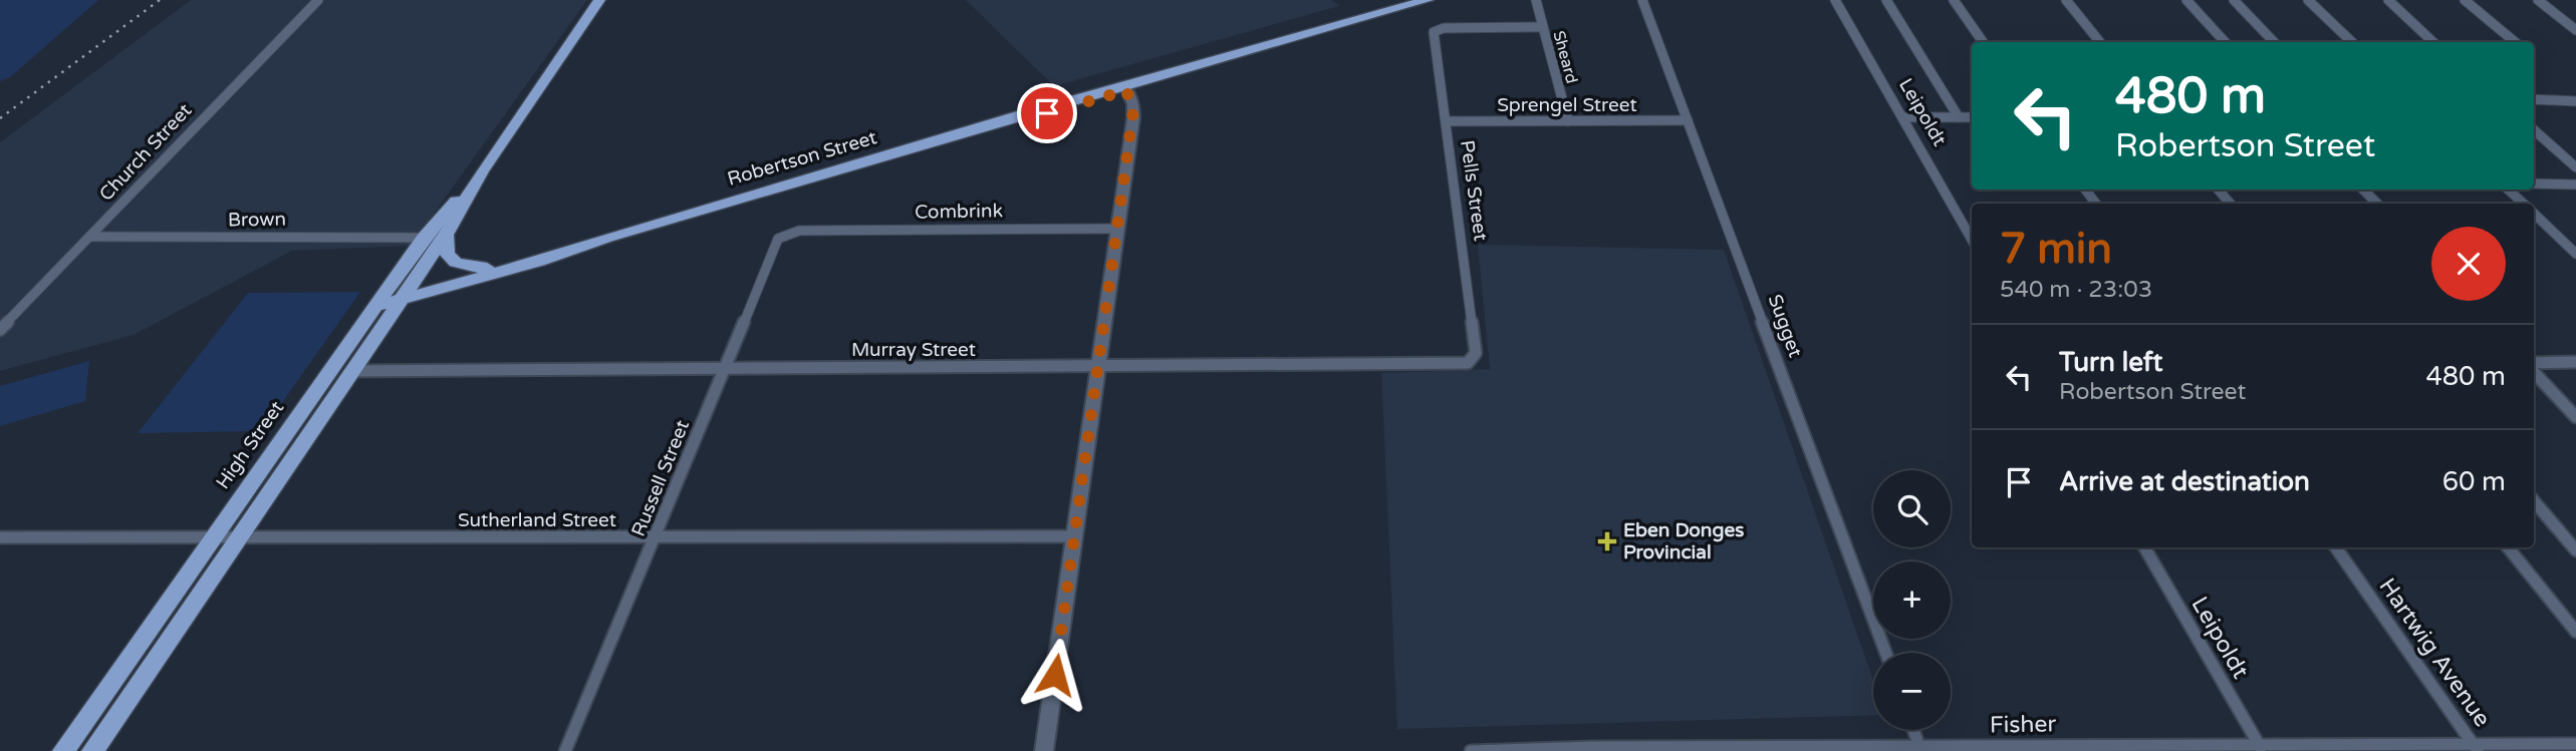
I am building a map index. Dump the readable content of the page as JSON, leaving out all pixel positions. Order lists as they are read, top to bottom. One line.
{"streets":{"main road":["Robertson Street","High Street"],"street":["Sheard","Sprengel Street","Leipoldt","Church Street","Pells Street","Combrink","Brown","Sugget","Murray Street","Russell Street","Sutherland Street","Hartwig Avenue","Fisher"]},"crossings":[["Sheard","Sprengel Street"],["Sheard","Pells Street"],["Sprengel Street","Pells Street"],["Sprengel Street","Sugget"],["Leipoldt","Fisher"],["Church Street","Brown"],["Robertson Street","High Street"],["Pells Street","Murray Street"],["Combrink","Russell Street"],["Brown","High Street"],["Murray Street","High Street"],["Murray Street","Russell Street"],["High Street","Sutherland Street"],["Russell Street","Sutherland Street"],["Hartwig Avenue","Fisher"]],"places":{"health":["Eben Donges Provincial"]},"page":{"turn":["480 m","Robertson Street"],"heading":["7 min","540 m · 23:03"],"list":[{"name":"Turn left","note":"Robertson Street","value":"480 m"},{"name":"Arrive at destination","value":"60 m"}],"map_buttons":["+","−"]}}
